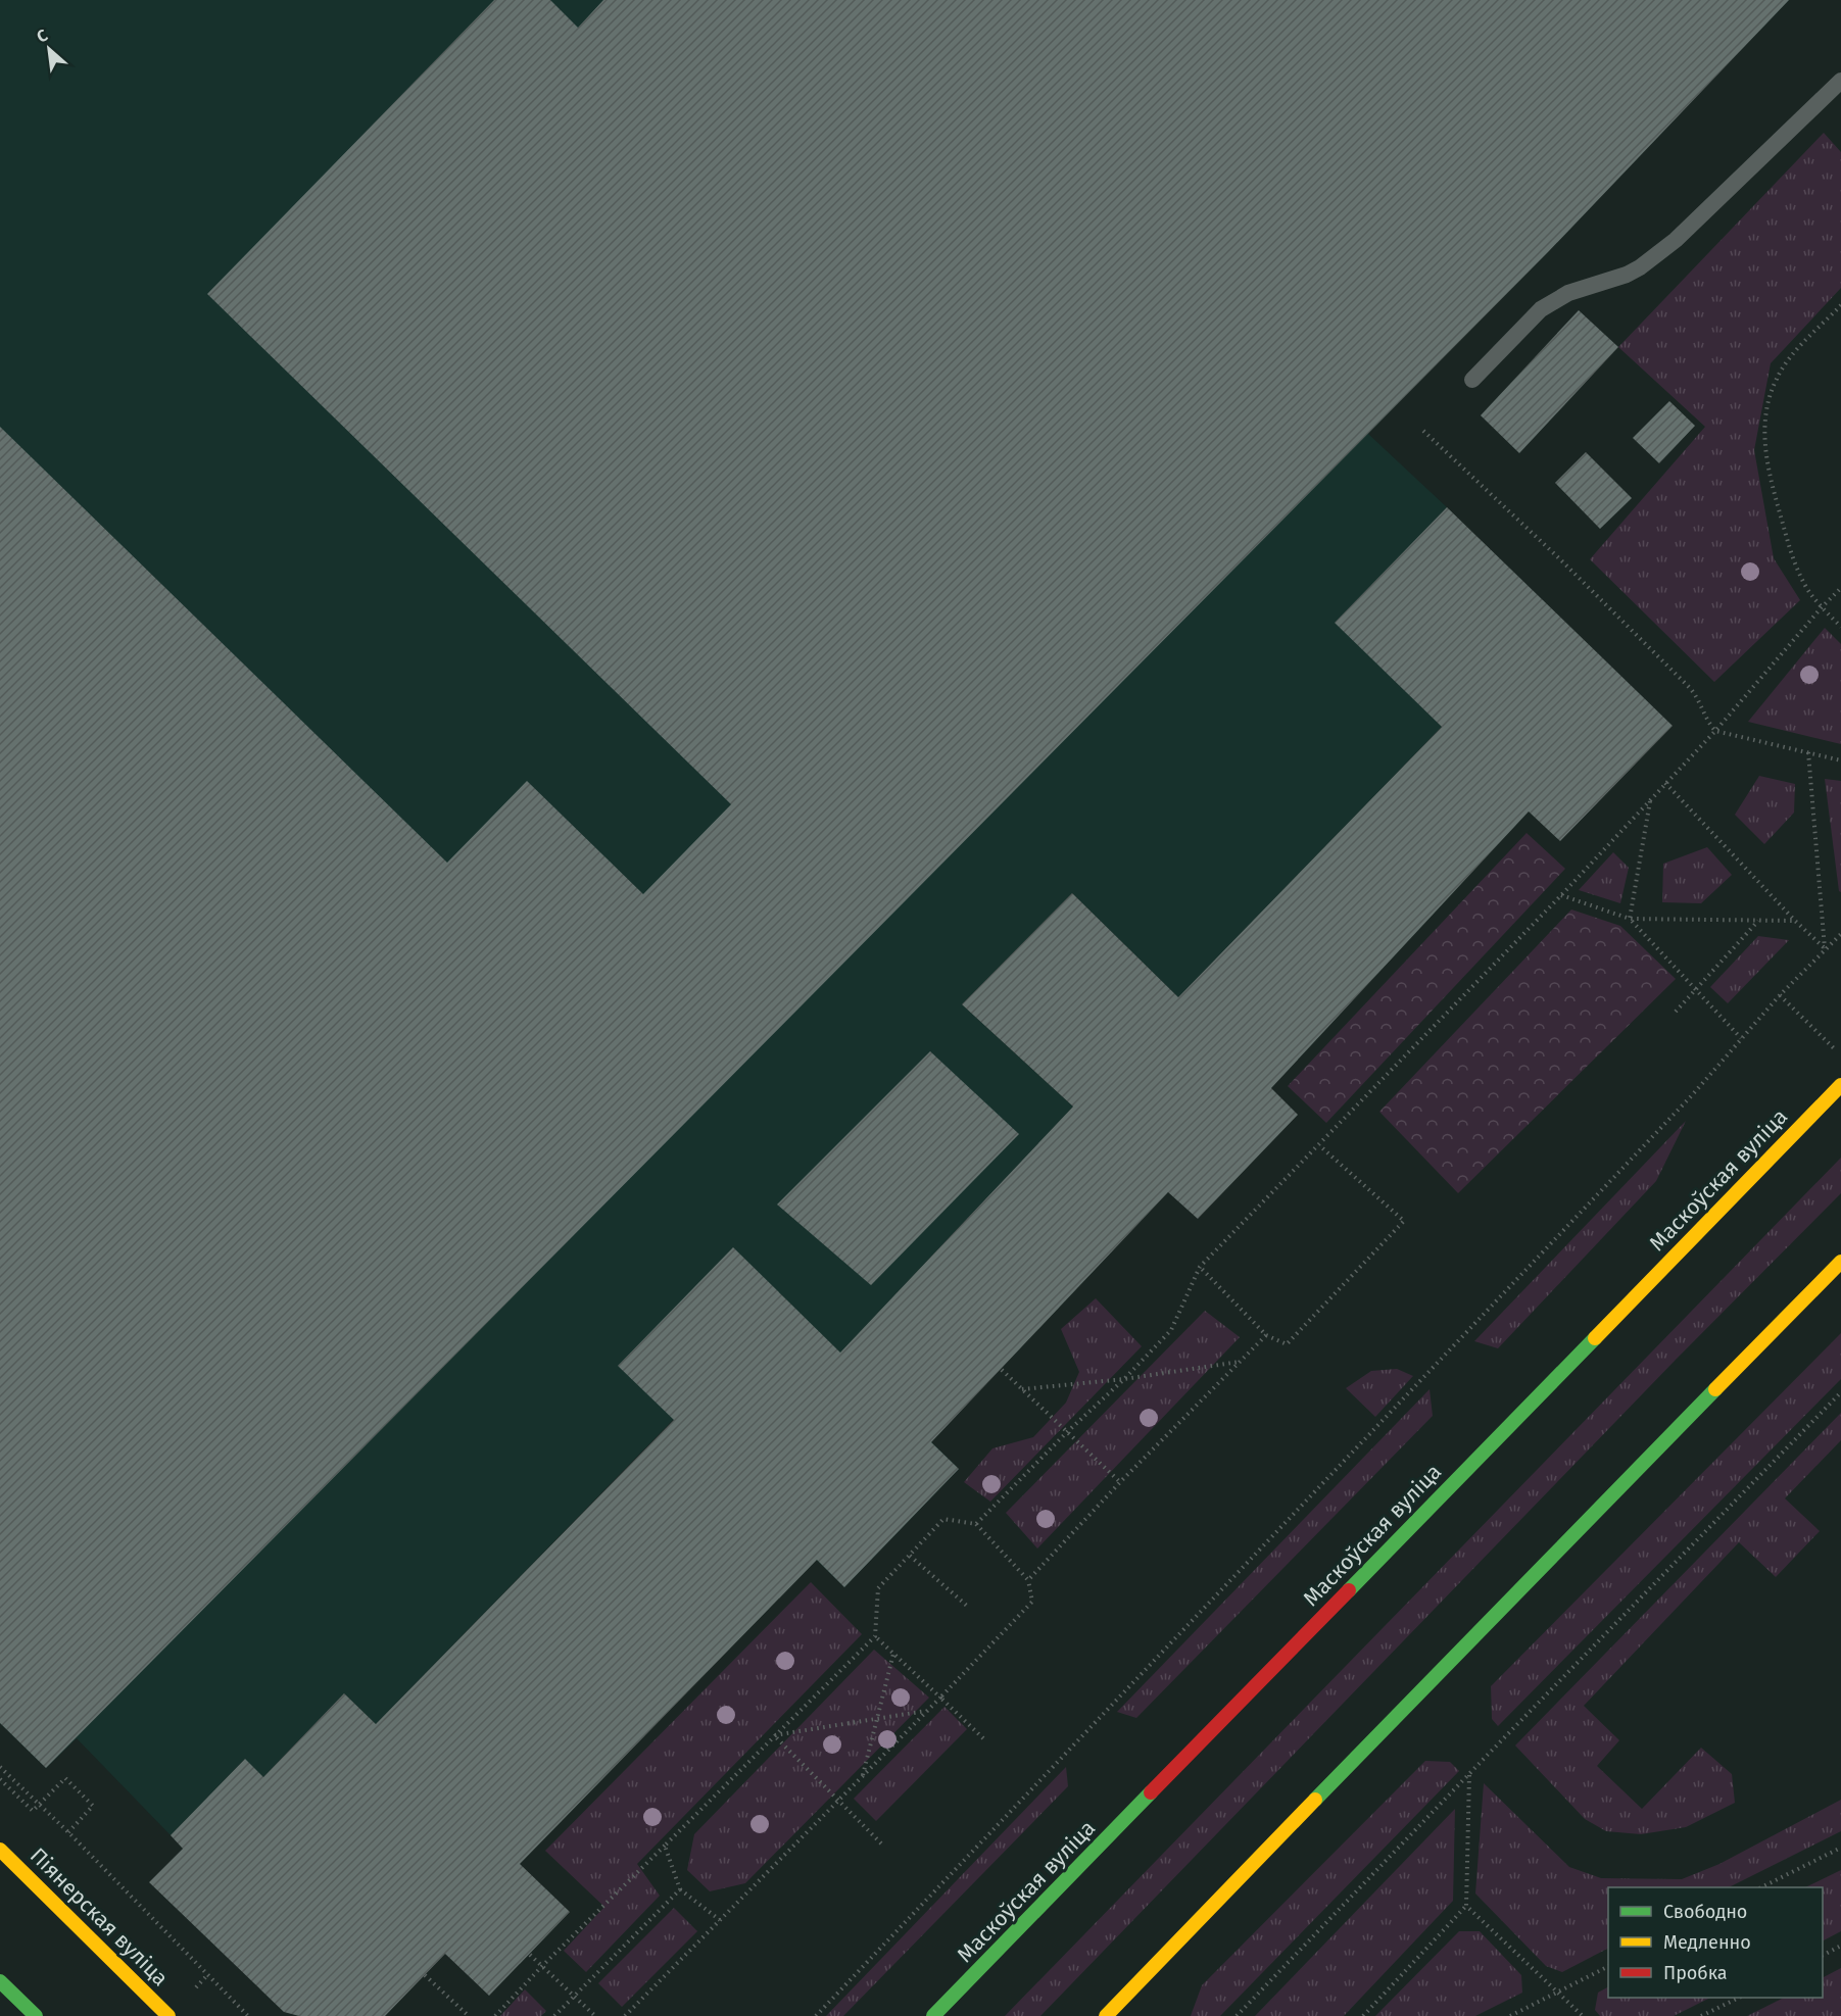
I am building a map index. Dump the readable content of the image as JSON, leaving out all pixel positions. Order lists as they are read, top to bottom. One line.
{"streets":{"main road":["Маскоўская вуліца","Піянерская вуліца"]},"legend":["Свободно","Медленно","Пробка"],"north":"top left"}
